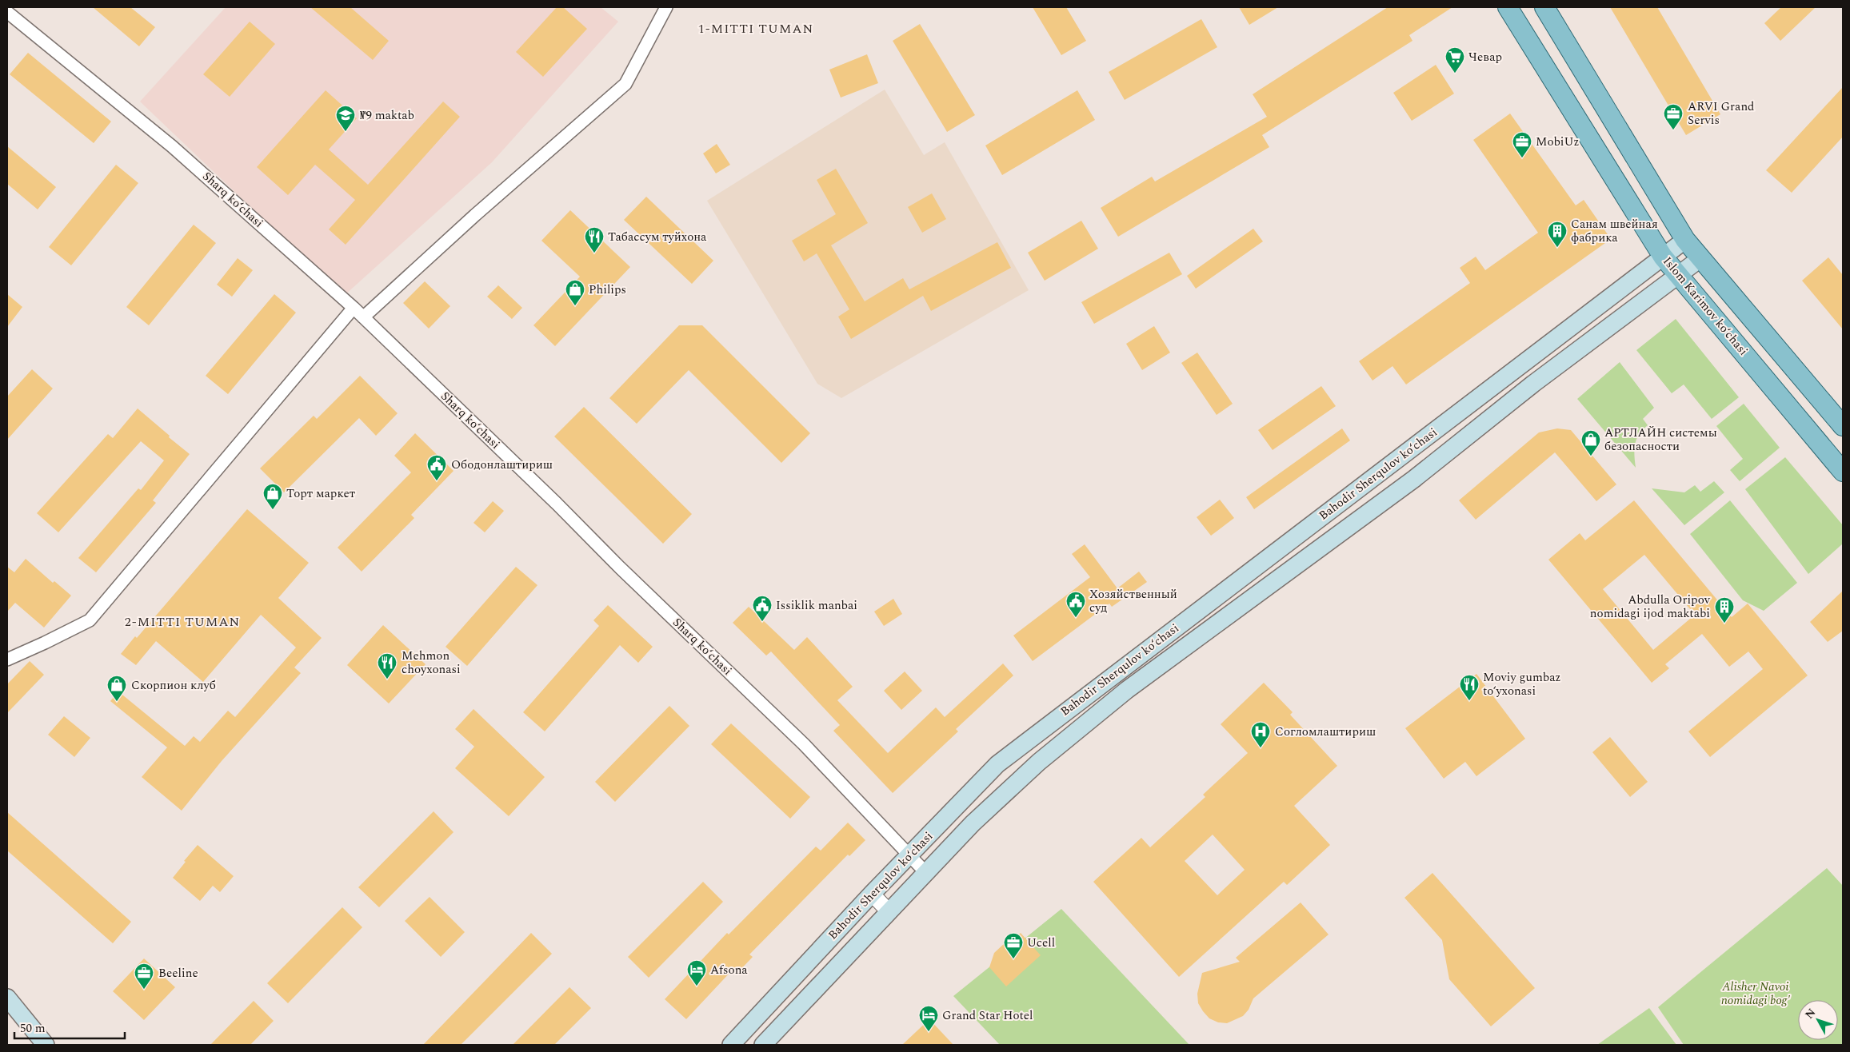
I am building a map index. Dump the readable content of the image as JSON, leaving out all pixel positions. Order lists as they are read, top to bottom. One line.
{"streets":{"main road":["Islom Karimov ko‘chasi","Bahodir Sherqulov ko‘chasi"],"street":["Sharq ko‘chasi"]},"crossings":[["Sharq ko‘chasi","Bahodir Sherqulov ko‘chasi"],["Islom Karimov ko‘chasi","Bahodir Sherqulov ko‘chasi"]],"districts":["1-MITTI TUMAN","2-MITTI TUMAN"],"parks":["Alisher Navoi nomidagi bog'"],"places":{"supermarket":["Чевар"],"office":["ARVI Grand Servis","MobiUz","Ucell","Beeline"],"school or university":["№9 maktab"],"building":["Санам швейная фабрика","Abdulla Oripov nomidagi ijod maktabi"],"restaurant":["Табассум туйхона","Mehmon choyxonasi","Moviy gumbaz to‘yxonasi"],"shop":["Philips","АРТЛАЙН системы безопасности","Торт маркет","Скорпион клуб"],"public building":["Ободонлаштириш","Хозяйственный суд","Issiklik manbai"],"hospital":["Согломлаштириш"],"hotel":["Afsona","Grand Star Hotel"]},"scale_bar":"50 m","north":"top left"}
